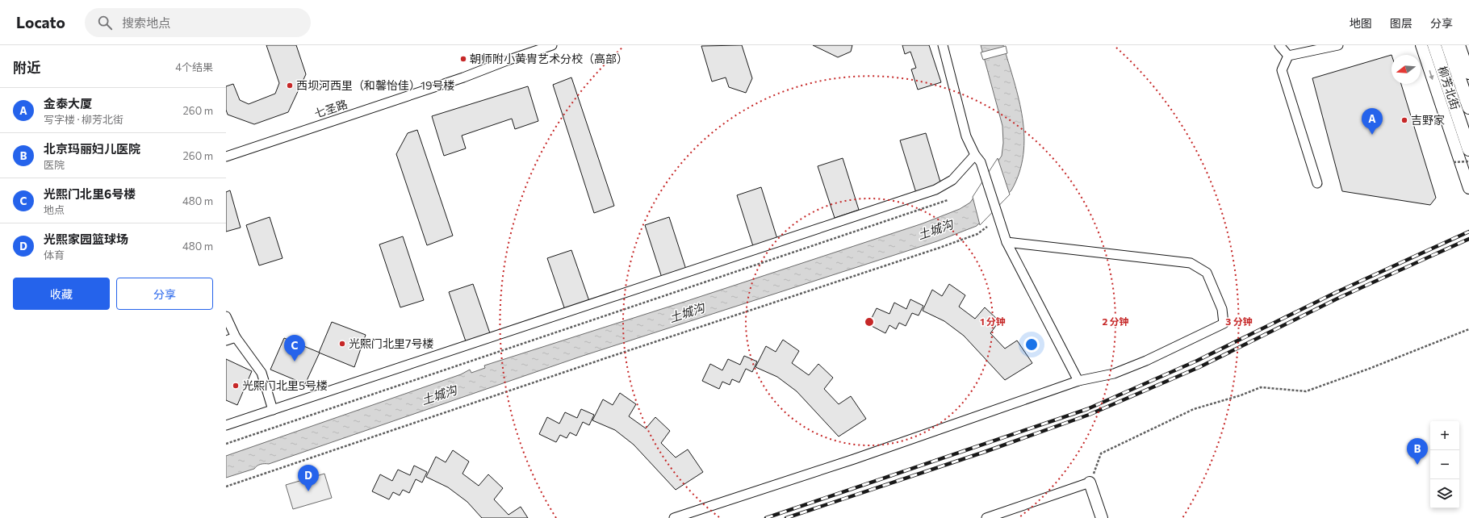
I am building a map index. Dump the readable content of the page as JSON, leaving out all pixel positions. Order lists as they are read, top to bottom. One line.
{"streets":{"main road":["柳芳北街"],"street":["七圣路"]},"water":["土城沟"],"places":["朝师附小黄胄艺术分校（高部）","西坝河西里（和馨怡佳）19号楼","吉野家","光熙门北里7号楼","光熙门北里5号楼"],"north":"left","page":{"header":"Locato","search":"搜索地点","nav":["地图","图层","分享"],"heading":["附近","4个结果"],"list":[{"mark":"A","name":"金泰大厦","note":"写字楼 · 柳芳北街","value":"260 m"},{"mark":"B","name":"北京玛丽妇儿医院","note":"医院","value":"260 m"},{"mark":"C","name":"光熙门北里6号楼","note":"地点","value":"480 m"},{"mark":"D","name":"光熙家园篮球场","note":"体育","value":"480 m"}],"pins":["A","C","B","D"],"buttons":["收藏","分享"],"map_buttons":["+","−"]},"rings":["1 分钟","2 分钟","3 分钟"]}
